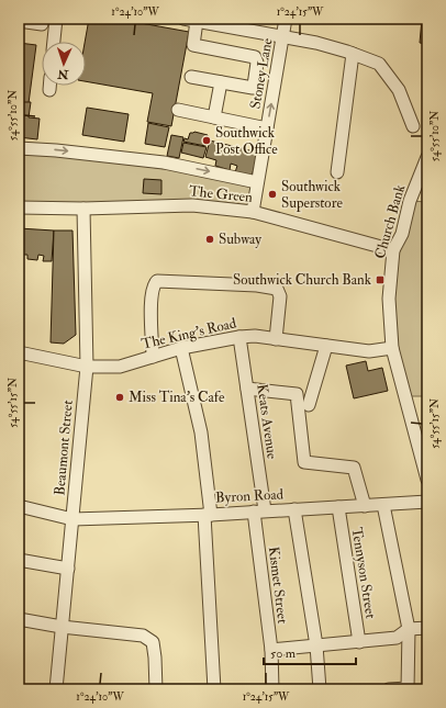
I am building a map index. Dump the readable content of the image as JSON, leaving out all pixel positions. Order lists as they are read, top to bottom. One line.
{"streets":{"street":["Stoney Lane","The Green","Church Bank","The King's Road","Keats Avenue","Beaumont Street","Byron Road","Tennyson Street","Kismet Street"]},"crossings":[["Stoney Lane","The Green"],["The Green","Church Bank"],["The Green","Beaumont Street"],["Church Bank","The King's Road"],["The King's Road","Keats Avenue"],["The King's Road","Beaumont Street"],["Keats Avenue","Byron Road"],["Keats Avenue","Kismet Street"],["Beaumont Street","Byron Road"],["Byron Road","Tennyson Street"],["Byron Road","Kismet Street"]],"places":{"other":["Southwick Post Office","Southwick Superstore","Subway","Miss Tina's Cafe"],"transit":["Southwick Church Bank"]},"scale_bar":"50 m","north":"bottom","coordinates":["1°24'10\"W","1°24'15\"W","54°55'10\"N","54°55'15\"N"]}
